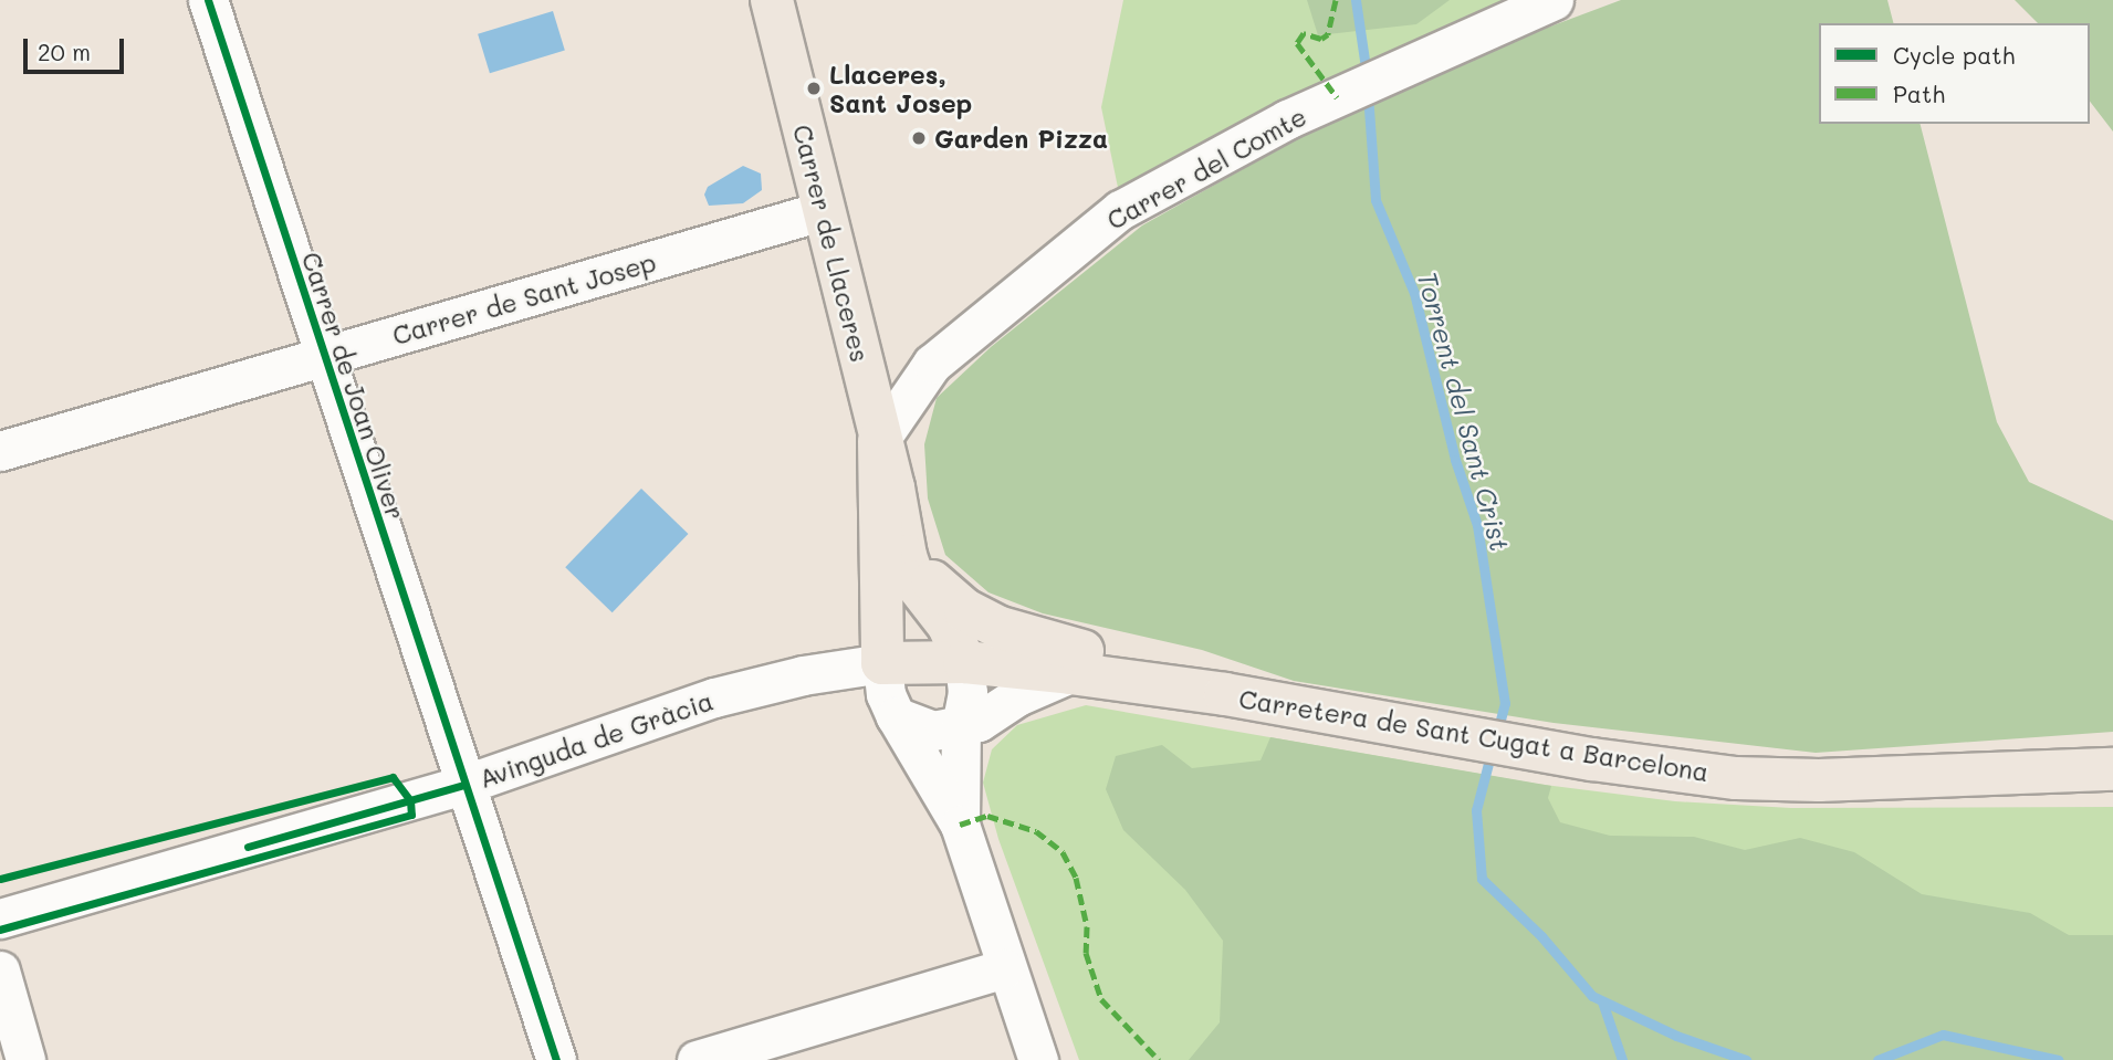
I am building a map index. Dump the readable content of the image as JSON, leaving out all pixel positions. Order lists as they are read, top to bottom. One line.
{"streets":{"main road":["Carrer de Llaceres","Carretera de Sant Cugat a Barcelona"],"street":["Carrer del Comte","Carrer de Sant Josep","Carrer de Joan Oliver","Avinguda de Gràcia"]},"crossings":[["Carrer del Comte","Carrer de Llaceres"],["Carrer de Llaceres","Carrer de Sant Josep"],["Carrer de Sant Josep","Carrer de Joan Oliver"],["Carrer de Joan Oliver","Avinguda de Gràcia"],["Carretera de Sant Cugat a Barcelona","Avinguda de Gràcia"]],"water":["Torrent del Sant Crist"],"places":["Llaceres, Sant Josep","Garden Pizza"],"legend":["Cycle path","Path"],"scale_bar":"20 m"}
